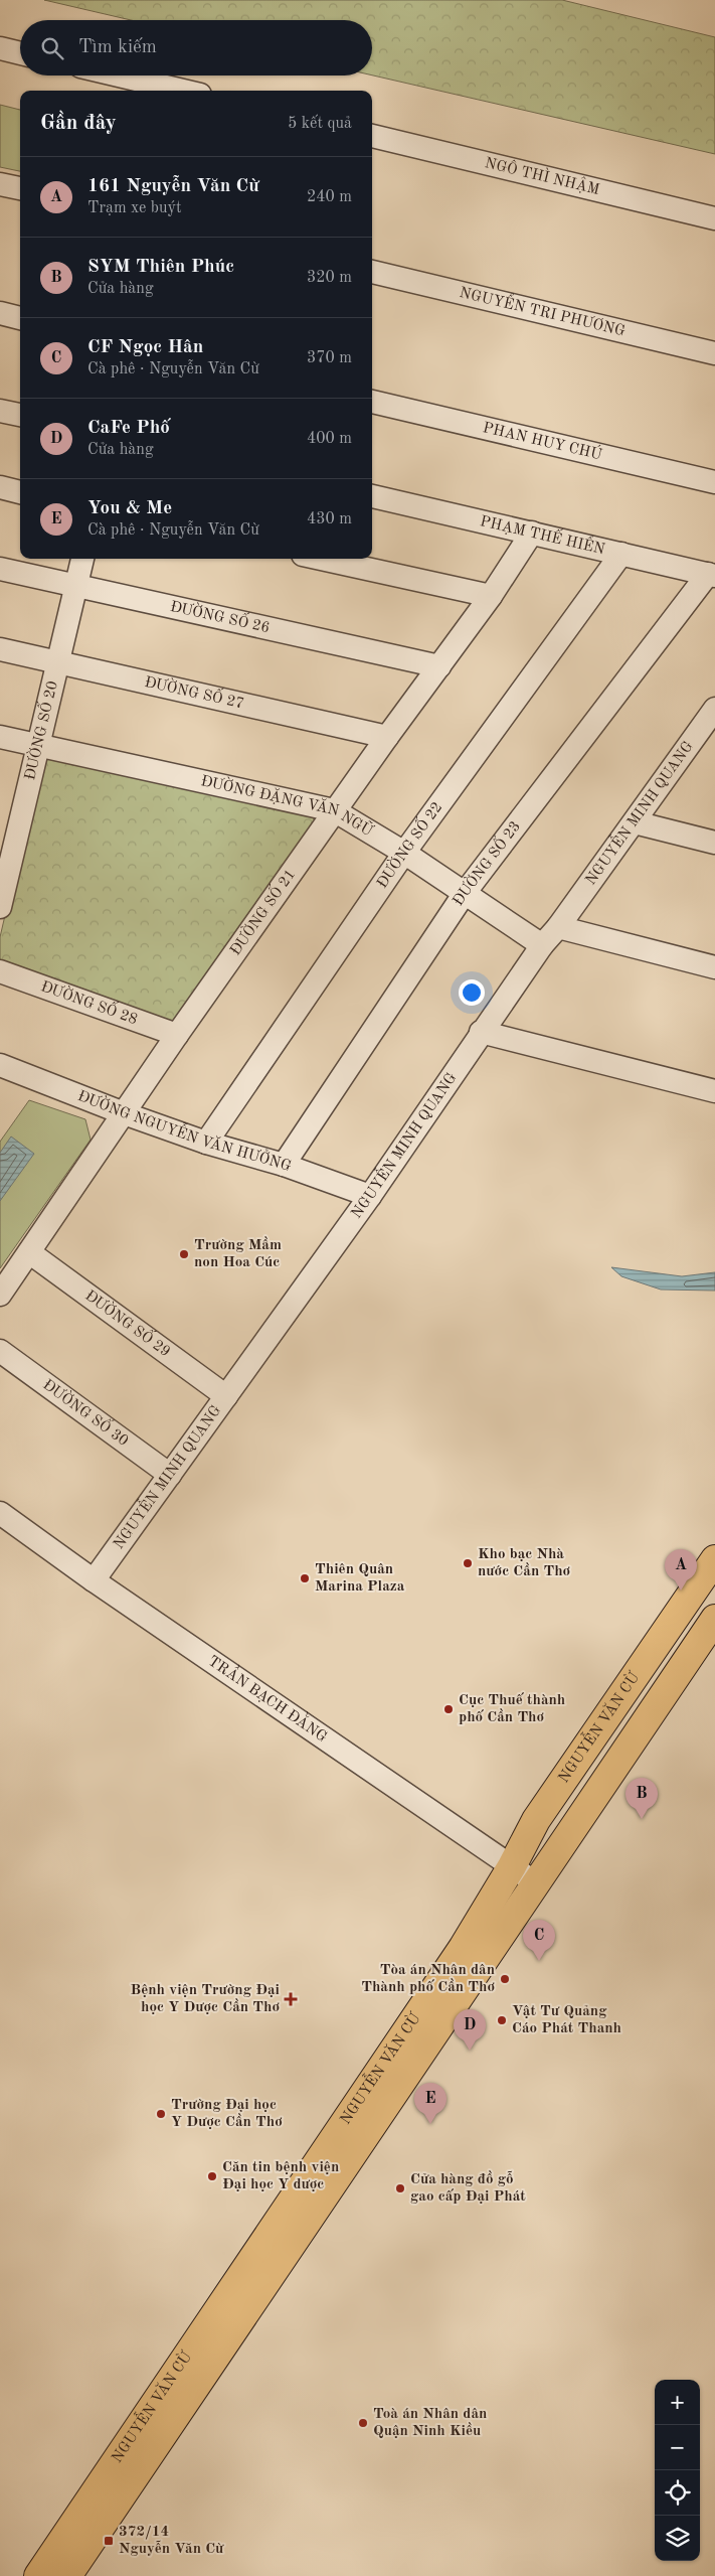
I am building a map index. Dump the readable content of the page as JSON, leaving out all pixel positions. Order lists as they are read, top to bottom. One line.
{"streets":{"main road":["NGUYỄN VĂN CỪ"],"street":["NGÔ THÌ NHẬM","NGUYỂN TRI PHƯƠNG","PHAN HUY CHÚ","PHẠM THẾ HIỂN","ĐƯỜNG SỐ 26","ĐƯỜNG SỐ 27","ĐƯỜNG SỐ 20","ĐƯỜNG ĐẶNG VĂN NGỮ","NGUYỄN MINH QUANG","ĐƯỜNG SỐ 22","ĐƯỜNG SỐ 23","ĐƯỜNG SỐ 21","ĐƯỜNG SỐ 28","ĐƯỜNG NGUYỄN VĂN HƯỞNG","ĐƯỜNG SỐ 29","ĐƯỜNG SỐ 30","TRẦN BẠCH ĐẰNG"]},"crossings":[["PHẠM THẾ HIỂN","ĐƯỜNG SỐ 22"],["PHẠM THẾ HIỂN","ĐƯỜNG SỐ 23"],["PHẠM THẾ HIỂN","ĐƯỜNG SỐ 21"],["ĐƯỜNG SỐ 26","ĐƯỜNG SỐ 20"],["ĐƯỜNG SỐ 26","ĐƯỜNG SỐ 21"],["ĐƯỜNG SỐ 27","ĐƯỜNG SỐ 20"],["ĐƯỜNG SỐ 27","ĐƯỜNG SỐ 21"],["ĐƯỜNG SỐ 20","ĐƯỜNG ĐẶNG VĂN NGỮ"],["ĐƯỜNG ĐẶNG VĂN NGỮ","NGUYỄN MINH QUANG"],["ĐƯỜNG ĐẶNG VĂN NGỮ","ĐƯỜNG SỐ 22"],["ĐƯỜNG ĐẶNG VĂN NGỮ","ĐƯỜNG SỐ 23"],["ĐƯỜNG ĐẶNG VĂN NGỮ","ĐƯỜNG SỐ 21"],["NGUYỄN MINH QUANG","ĐƯỜNG NGUYỄN VĂN HƯỞNG"],["NGUYỄN MINH QUANG","ĐƯỜNG SỐ 29"],["NGUYỄN MINH QUANG","ĐƯỜNG SỐ 30"],["NGUYỄN MINH QUANG","TRẦN BẠCH ĐẰNG"],["ĐƯỜNG SỐ 22","ĐƯỜNG NGUYỄN VĂN HƯỞNG"],["ĐƯỜNG SỐ 23","ĐƯỜNG NGUYỄN VĂN HƯỞNG"],["ĐƯỜNG SỐ 21","ĐƯỜNG SỐ 28"],["ĐƯỜNG SỐ 21","ĐƯỜNG NGUYỄN VĂN HƯỞNG"],["ĐƯỜNG SỐ 21","ĐƯỜNG SỐ 29"],["TRẦN BẠCH ĐẰNG","NGUYỄN VĂN CỪ"]],"places":{"other":["Trường Mầm non Hoa Cúc","Kho bạc Nhà nước Cần Thơ","Thiên Quân Marina Plaza","Cục Thuế thành phố Cần Thơ","Tòa án Nhân dân Thành phố Cần Thơ","Vật Tư Quảng Cáo Phát Thanh","Trường Đại học Y Dược Cần Thơ","Căn tin bệnh viện Đại học Y dược","Cửa hàng đồ gỗ gao cấp Đại Phát","Toà án Nhân dân Quận Ninh Kiều"],"health":["Bệnh viện Trường Đại học Y Dược Cần Thơ"],"transit":["372/14 Nguyễn Văn Cừ"]},"page":{"search":"Tìm kiếm","heading":["Gần đây","5 kết quả"],"list":[{"mark":"A","name":"161 Nguyễn Văn Cừ","note":"Trạm xe buýt","value":"240 m"},{"mark":"B","name":"SYM Thiên Phúc","note":"Cửa hàng","value":"320 m"},{"mark":"C","name":"CF Ngọc Hân","note":"Cà phê · Nguyễn Văn Cừ","value":"370 m"},{"mark":"D","name":"CaFe Phố","note":"Cửa hàng","value":"400 m"},{"mark":"E","name":"You & Me","note":"Cà phê · Nguyễn Văn Cừ","value":"430 m"}],"pins":["A","B","C","D","E"],"map_buttons":["+","−"]}}
